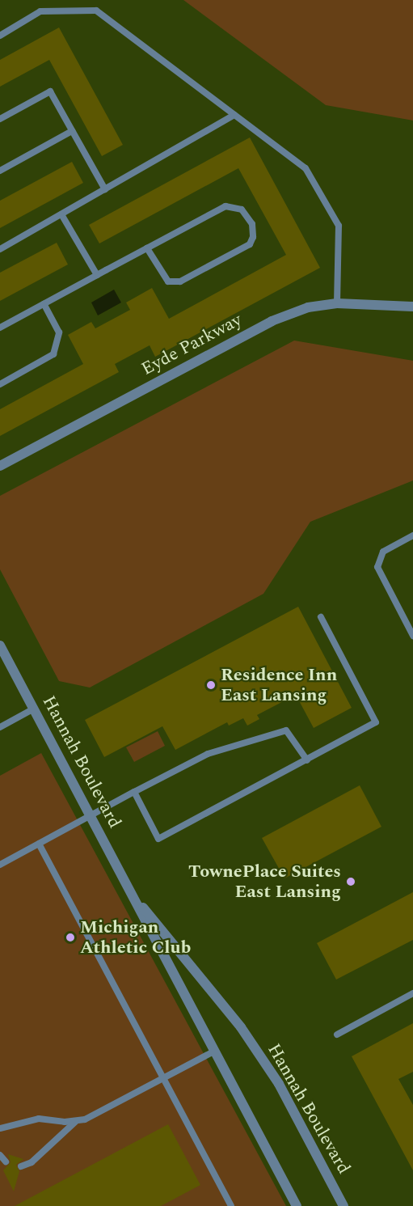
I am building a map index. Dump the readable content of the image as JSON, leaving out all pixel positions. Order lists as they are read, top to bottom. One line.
{"streets":{"street":["Eyde Parkway","Hannah Boulevard"]},"places":["Residence Inn East Lansing","TownePlace Suites East Lansing","Michigan Athletic Club"]}
